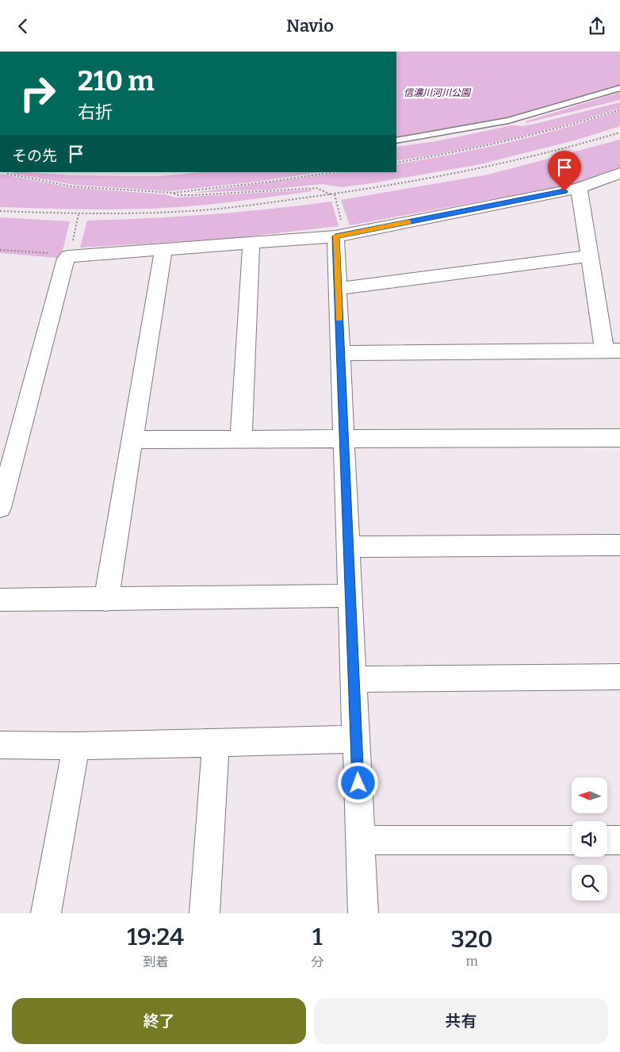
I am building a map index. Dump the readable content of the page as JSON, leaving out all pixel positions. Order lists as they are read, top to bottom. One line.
{"parks":["信濃川河川公園"],"north":"left","page":{"header":"Navio","turn":["210 m","右折"],"then":"その先","eta":["19:24","到着","1","分","320","m"],"buttons":["終了","共有"]}}
